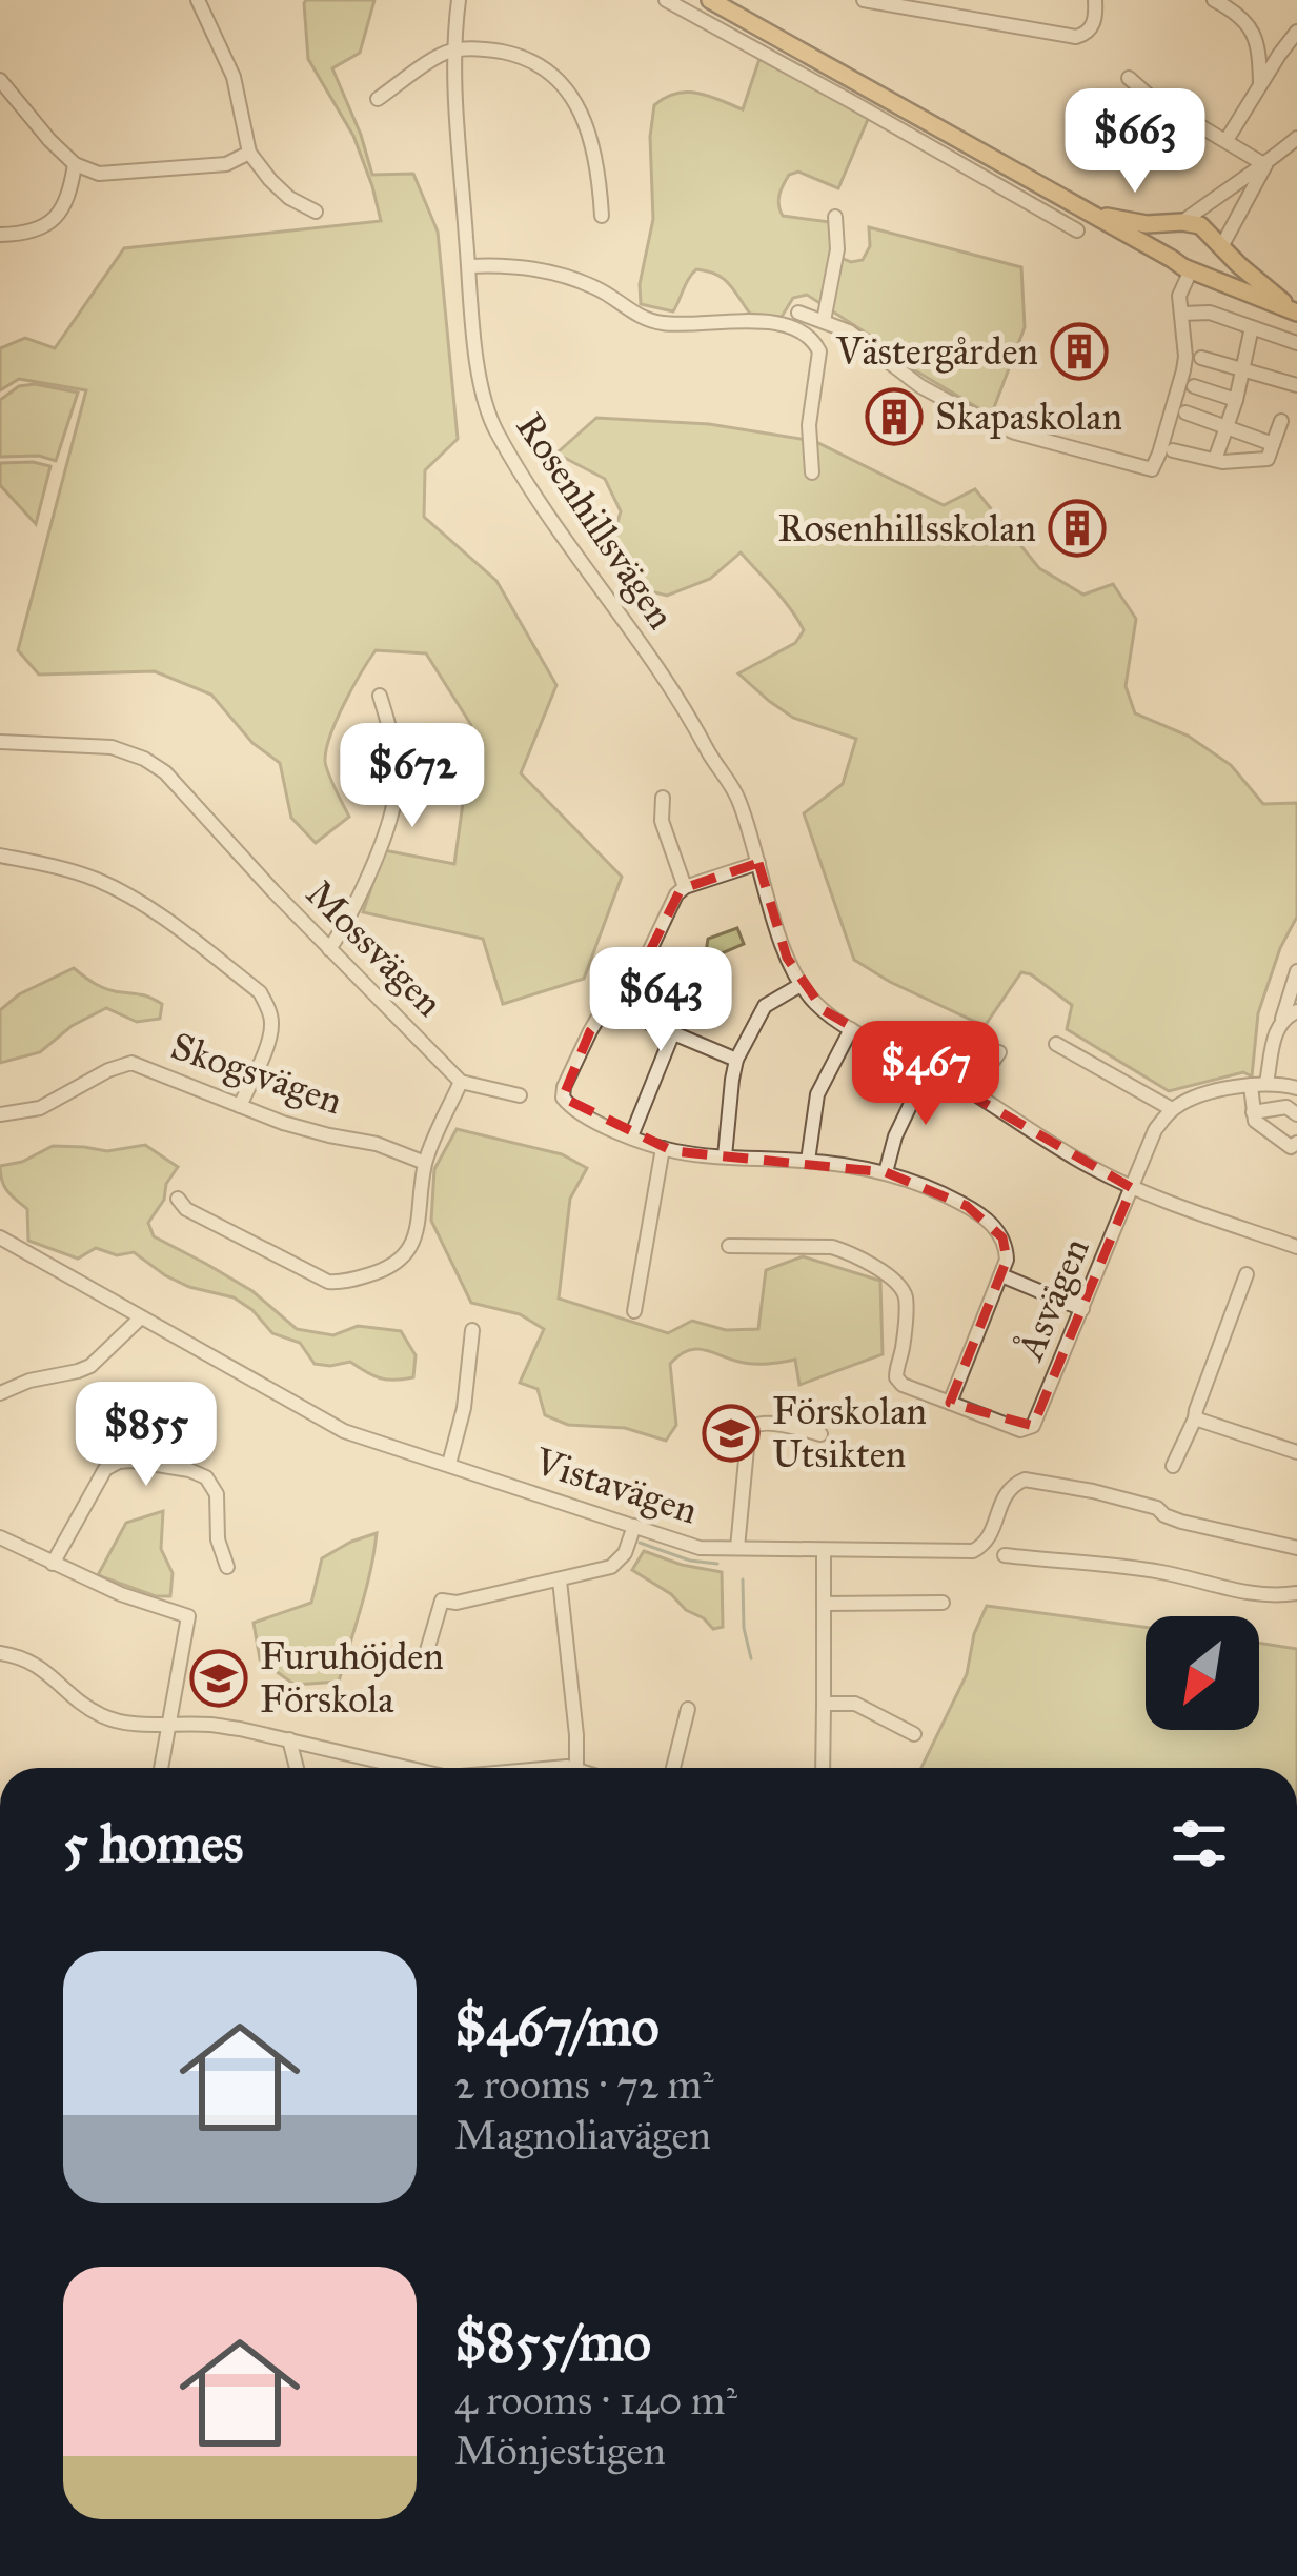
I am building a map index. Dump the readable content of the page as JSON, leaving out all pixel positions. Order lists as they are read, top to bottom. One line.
{"streets":{"street":["Rosenhillsvägen","Mossvägen","Skogsvägen","Åsvägen","Vistavägen"]},"places":{"building":["Västergården","Skapaskolan","Rosenhillsskolan"],"school or university":["Förskolan Utsikten","Furuhöjden Förskola"]},"north":"bottom left","page":{"price":["$663","$672","$643","$467","$855"],"heading":"5 homes","list":[{"name":"$467/mo","note":"2 rooms · 72 m² · Magnoliavägen"},{"name":"$855/mo","note":"4 rooms · 140 m² · Mönjestigen"}]}}
